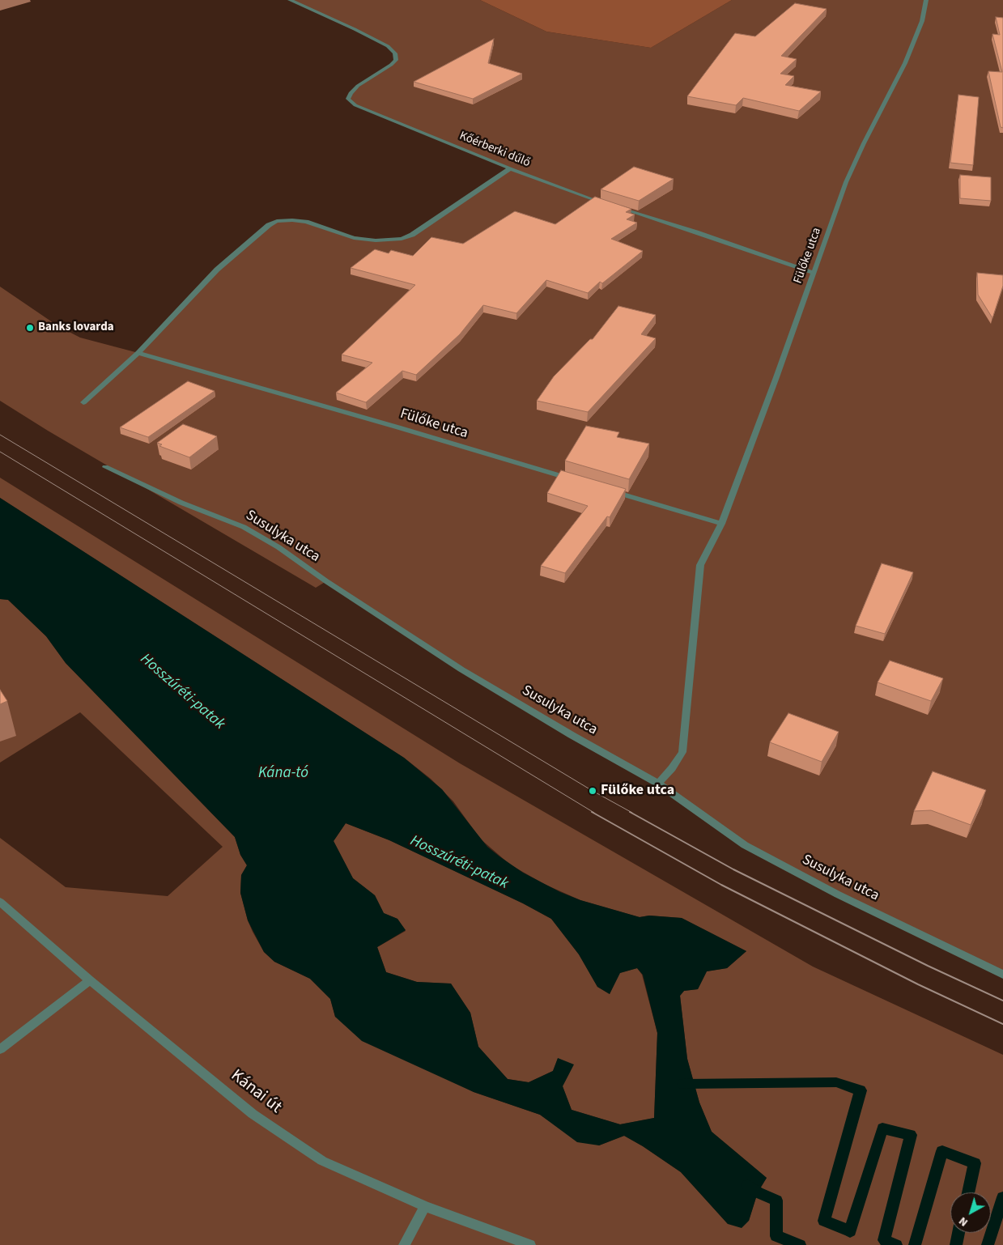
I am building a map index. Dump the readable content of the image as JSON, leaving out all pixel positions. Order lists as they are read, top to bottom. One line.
{"streets":{"street":["Kőérberki dűlő","Fülőke utca","Susulyka utca","Kánai út"]},"crossings":[["Fülőke utca","Susulyka utca"]],"water":["Hosszúréti-patak","Kána-tó"],"places":["Banks lovarda","Fülőke utca"],"north":"bottom left"}
